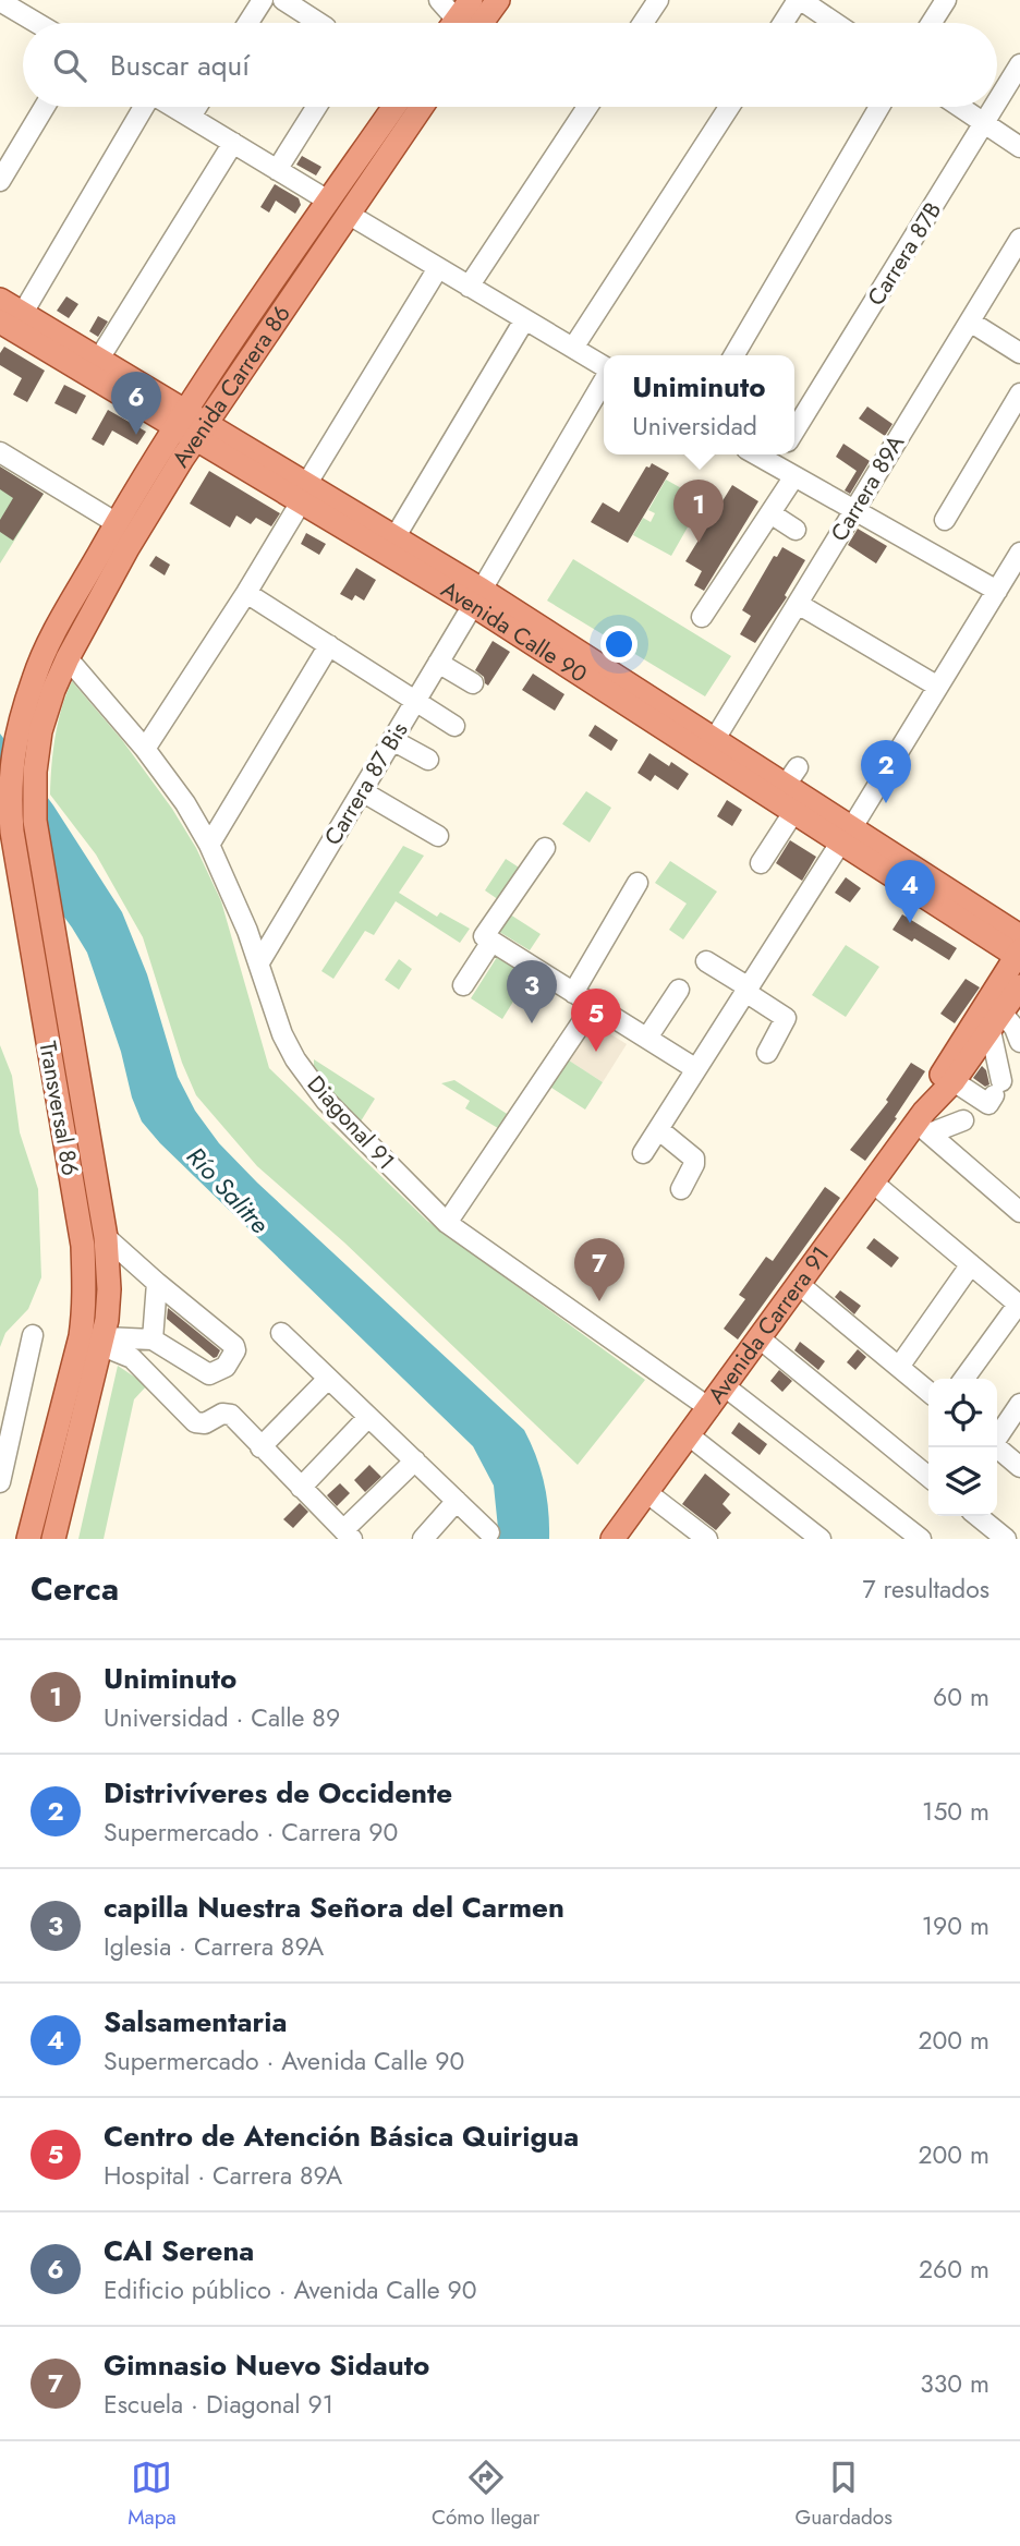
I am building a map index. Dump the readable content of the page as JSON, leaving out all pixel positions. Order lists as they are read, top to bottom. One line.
{"streets":{"main road":["Avenida Carrera 86","Avenida Calle 90","Transversal 86","Avenida Carrera 91"],"street":["Carrera 87B","Carrera 89A","Carrera 87 Bis","Diagonal 91"]},"crossings":[["Avenida Carrera 86","Avenida Calle 90"],["Avenida Carrera 86","Transversal 86"],["Avenida Carrera 86","Diagonal 91"],["Carrera 89A","Avenida Calle 90"],["Avenida Calle 90","Carrera 87 Bis"],["Avenida Calle 90","Avenida Carrera 91"],["Carrera 87 Bis","Diagonal 91"],["Diagonal 91","Avenida Carrera 91"]],"water":["Río Salitre"],"page":{"search":"Buscar aquí","popup":["Uniminuto","Universidad"],"pins":["6","1","2","4","3","5","7"],"heading":["Cerca","7 resultados"],"list":[{"mark":"1","name":"Uniminuto","note":"Universidad · Calle 89","value":"60 m"},{"mark":"2","name":"Distrivíveres de Occidente","note":"Supermercado · Carrera 90","value":"150 m"},{"mark":"3","name":"capilla Nuestra Señora del Carmen","note":"Iglesia · Carrera 89A","value":"190 m"},{"mark":"4","name":"Salsamentaria","note":"Supermercado · Avenida Calle 90","value":"200 m"},{"mark":"5","name":"Centro de Atención Básica Quirigua","note":"Hospital · Carrera 89A","value":"200 m"},{"mark":"6","name":"CAI Serena","note":"Edificio público · Avenida Calle 90","value":"260 m"},{"mark":"7","name":"Gimnasio Nuevo Sidauto","note":"Escuela · Diagonal 91","value":"330 m"}],"nav":["Mapa","Cómo llegar","Guardados"]}}
